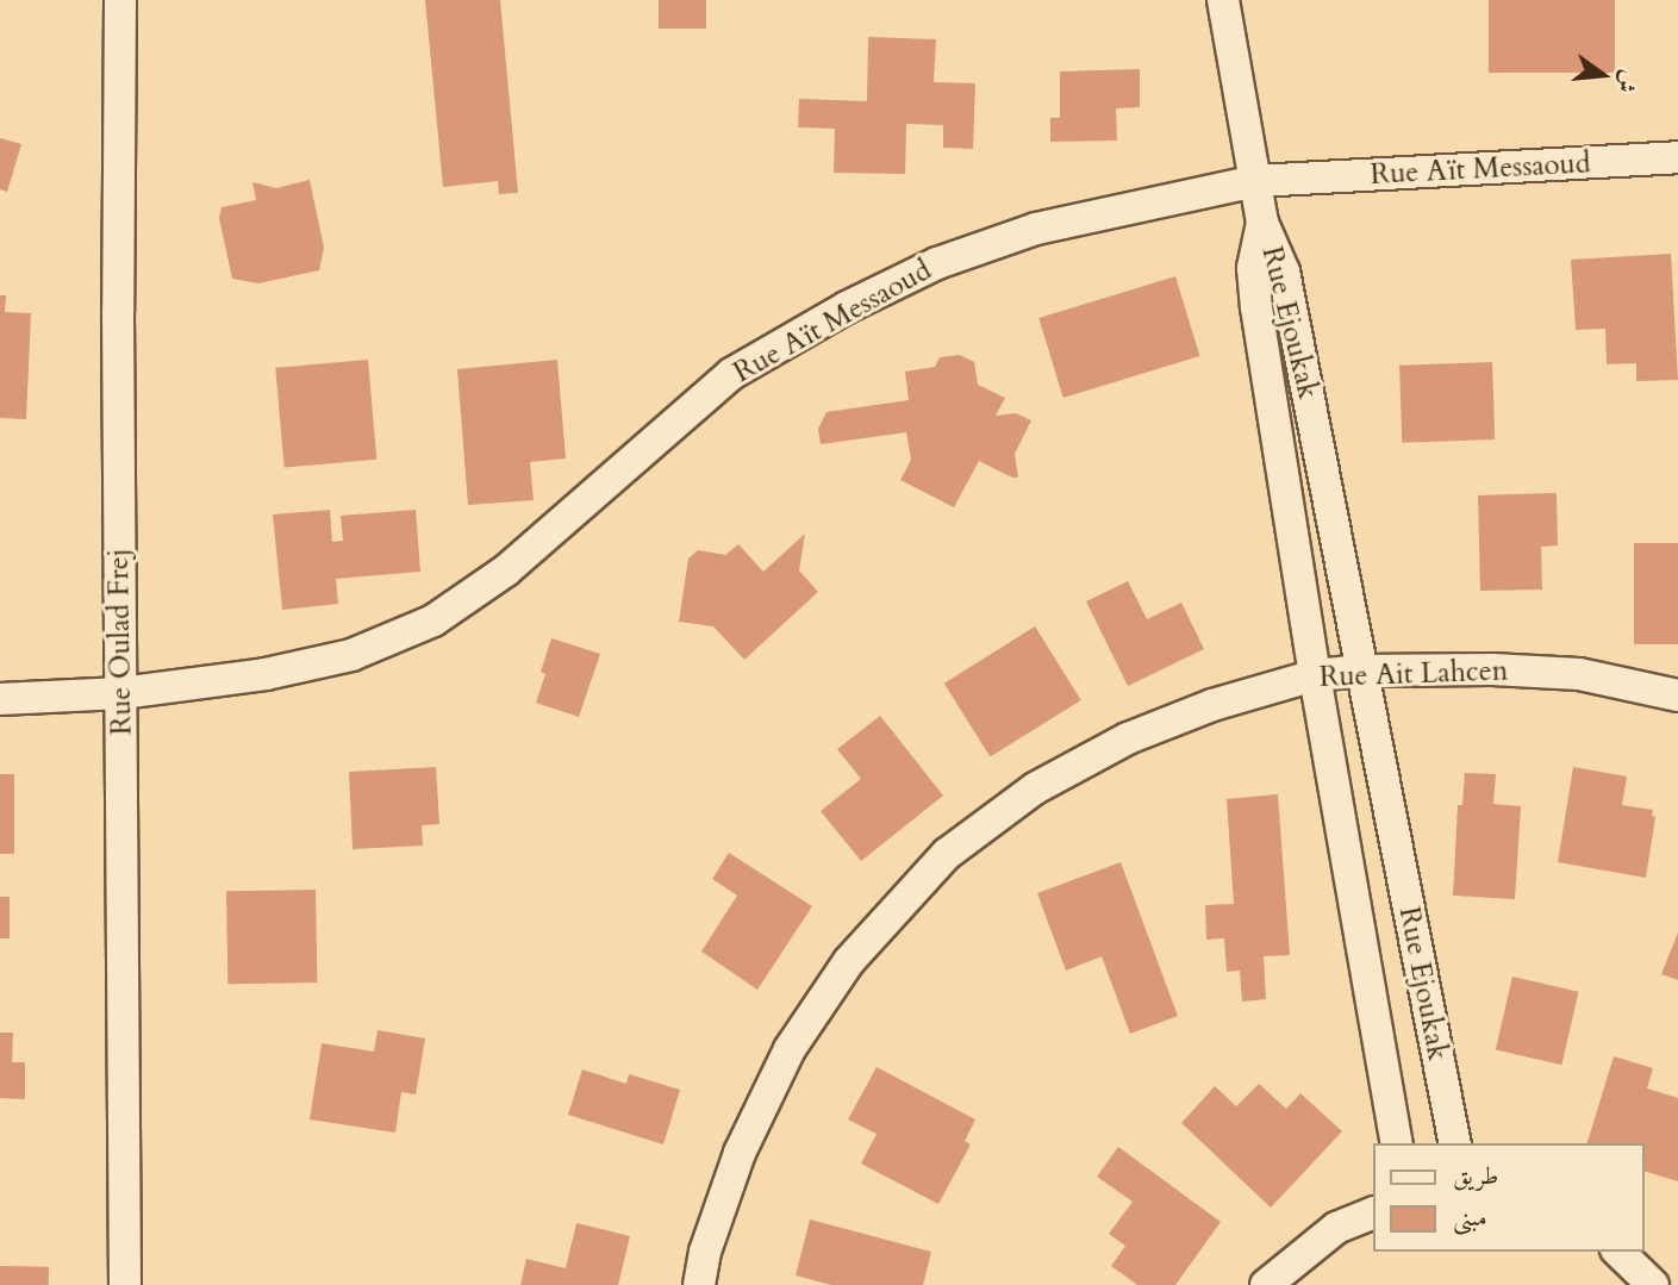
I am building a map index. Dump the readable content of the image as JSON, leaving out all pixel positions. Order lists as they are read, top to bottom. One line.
{"streets":{"street":["Rue Aït Messaoud","Rue Ejoukak","Rue Oulad Frej","Rue Ait Lahcen"]},"crossings":[["Rue Aït Messaoud","Rue Oulad Frej"],["Rue Ejoukak","Rue Ait Lahcen"]],"legend":["طريق","مبنى"],"north":"right"}
